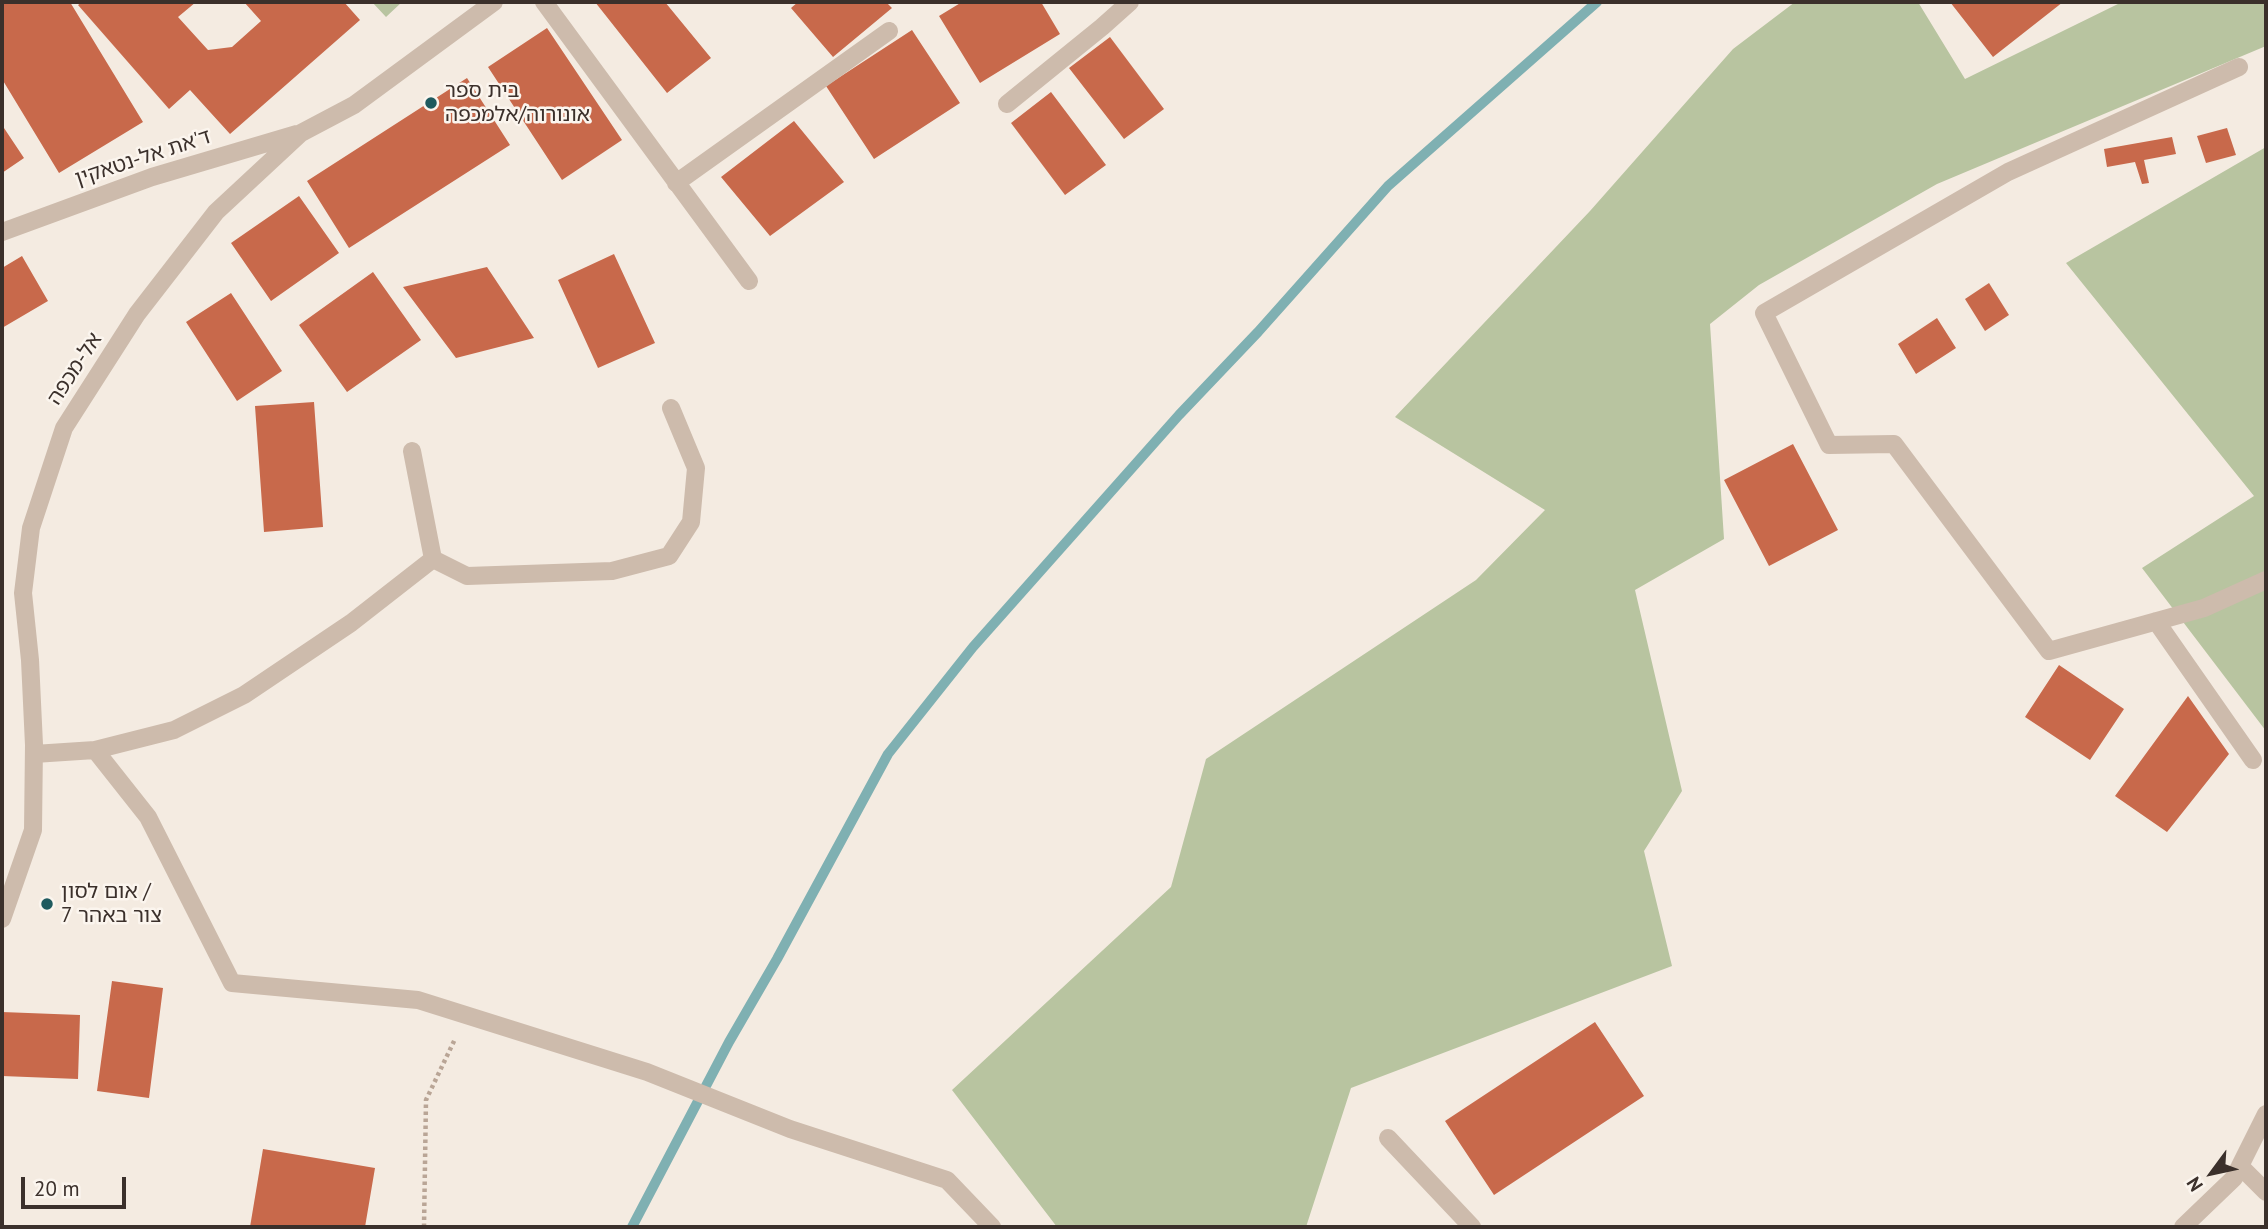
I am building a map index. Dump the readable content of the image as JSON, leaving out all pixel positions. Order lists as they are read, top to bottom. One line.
{"streets":{"street":["ד'את אל-נטאקין","אל-מכפה"]},"crossings":[["ד'את אל-נטאקין","אל-מכפה"]],"places":["בית ספר אונורוה/אלמכפה","אום לסון / צור באהר 7"],"scale_bar":"20 m","north":"bottom left"}
